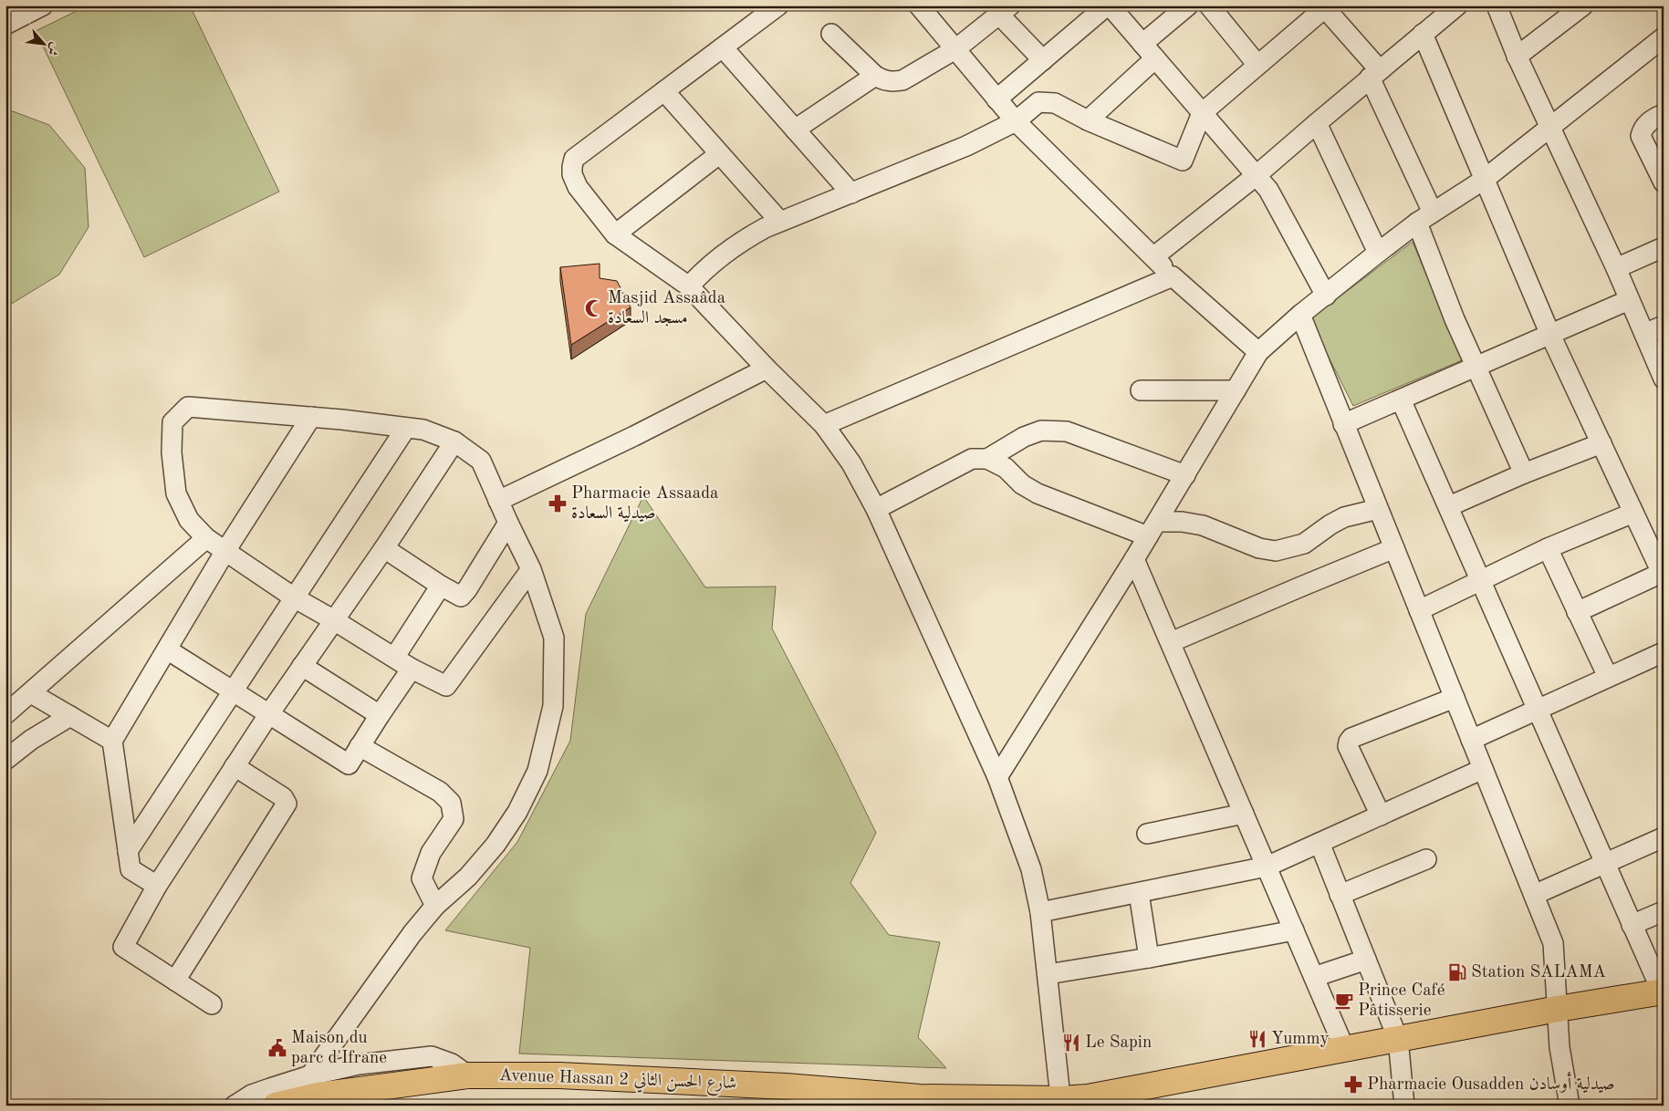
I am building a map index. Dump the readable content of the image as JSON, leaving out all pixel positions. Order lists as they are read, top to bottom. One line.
{"streets":{"main road":["Avenue Hassan 2 شارع الحسن الثاني"]},"places":{"mosque":["Masjid Assaâda مسجد السعادة"],"pharmacy":["Pharmacie Assaada صيدلية السعادة","Pharmacie Ousadden صيدلية أوسادن"],"fuel station":["Station SALAMA"],"cafe":["Prince Café Pâtisserie"],"restaurant":["Yummy","Le Sapin"],"public building":["Maison du parc d'Ifrane"]},"north":"bottom right"}
